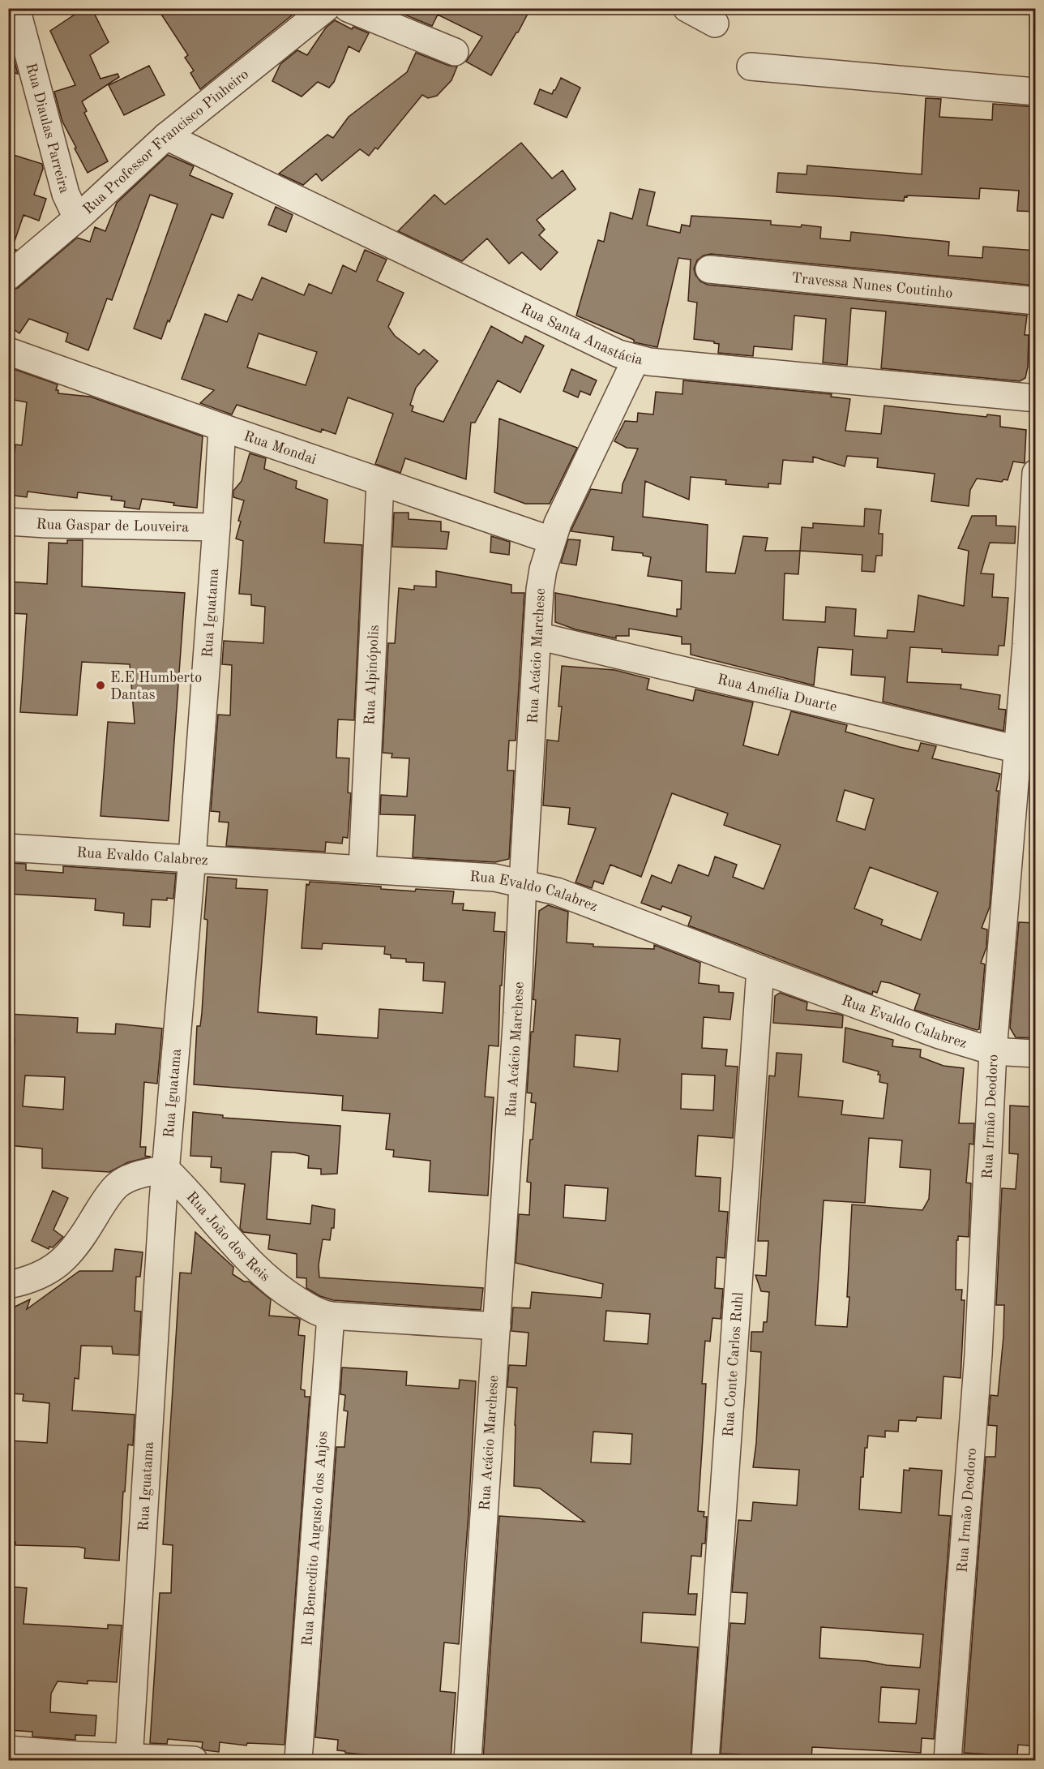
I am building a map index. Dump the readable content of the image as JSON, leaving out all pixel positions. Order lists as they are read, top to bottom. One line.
{"streets":{"street":["Rua Diaulas Parreira","Rua Professor Francisco Pinheiro","Travessa Nunes Coutinho","Rua Santa Anastácia","Rua Mondai","Rua Gaspar de Louveira","Rua Iguatama","Rua Acácio Marchese","Rua Alpinópolis","Rua Amélia Duarte","Rua Evaldo Calabrez","Rua Irmão Deodoro","Rua João dos Reis","Rua Conte Carlos Ruhl","Rua Benecdito Augusto dos Anjos"]},"crossings":[["Rua Diaulas Parreira","Rua Professor Francisco Pinheiro"],["Rua Professor Francisco Pinheiro","Rua Santa Anastácia"],["Rua Santa Anastácia","Rua Acácio Marchese"],["Rua Mondai","Rua Iguatama"],["Rua Mondai","Rua Acácio Marchese"],["Rua Mondai","Rua Alpinópolis"],["Rua Gaspar de Louveira","Rua Iguatama"],["Rua Iguatama","Rua Evaldo Calabrez"],["Rua Iguatama","Rua João dos Reis"],["Rua Acácio Marchese","Rua Amélia Duarte"],["Rua Acácio Marchese","Rua Evaldo Calabrez"],["Rua Acácio Marchese","Rua João dos Reis"],["Rua Alpinópolis","Rua Evaldo Calabrez"],["Rua Amélia Duarte","Rua Irmão Deodoro"],["Rua Evaldo Calabrez","Rua Irmão Deodoro"],["Rua Evaldo Calabrez","Rua Conte Carlos Ruhl"],["Rua João dos Reis","Rua Benecdito Augusto dos Anjos"]],"places":["E.E Humberto Dantas"]}
